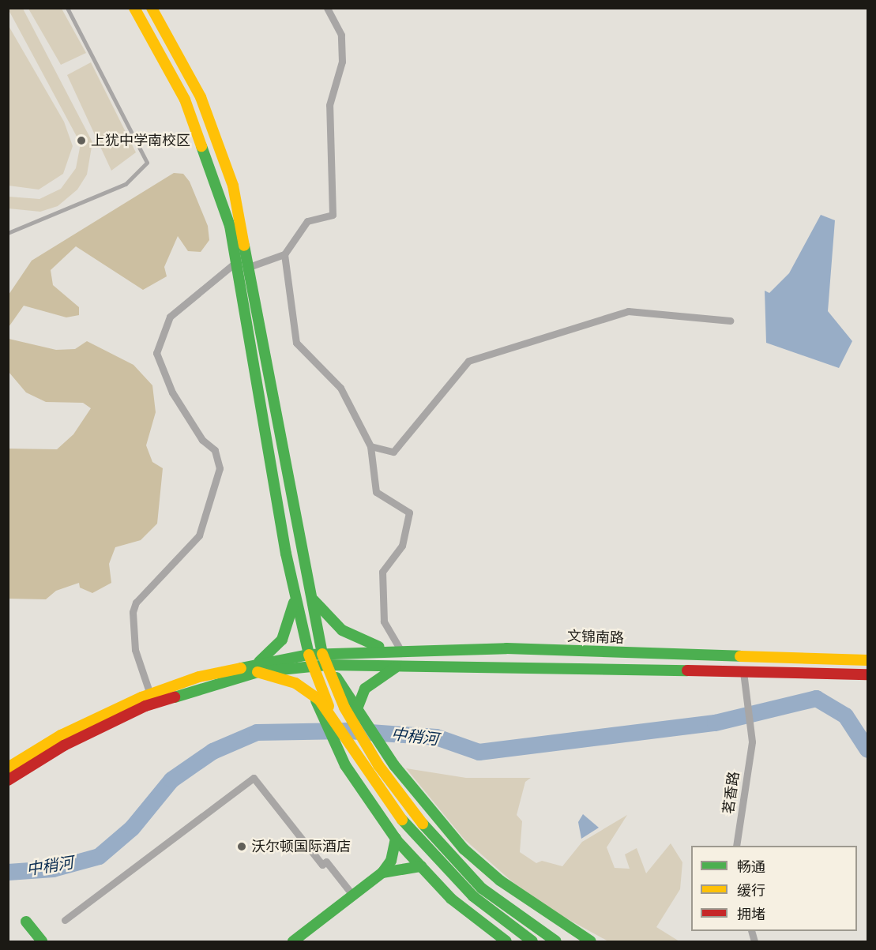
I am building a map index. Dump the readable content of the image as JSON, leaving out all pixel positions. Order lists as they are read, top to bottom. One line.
{"streets":{"main road":["文锦南路"],"street":["茗香路"]},"crossings":[["文锦南路","茗香路"]],"water":["中稍河"],"places":["上犹中学南校区","沃尔顿国际酒店"],"legend":["畅通","缓行","拥堵"]}
